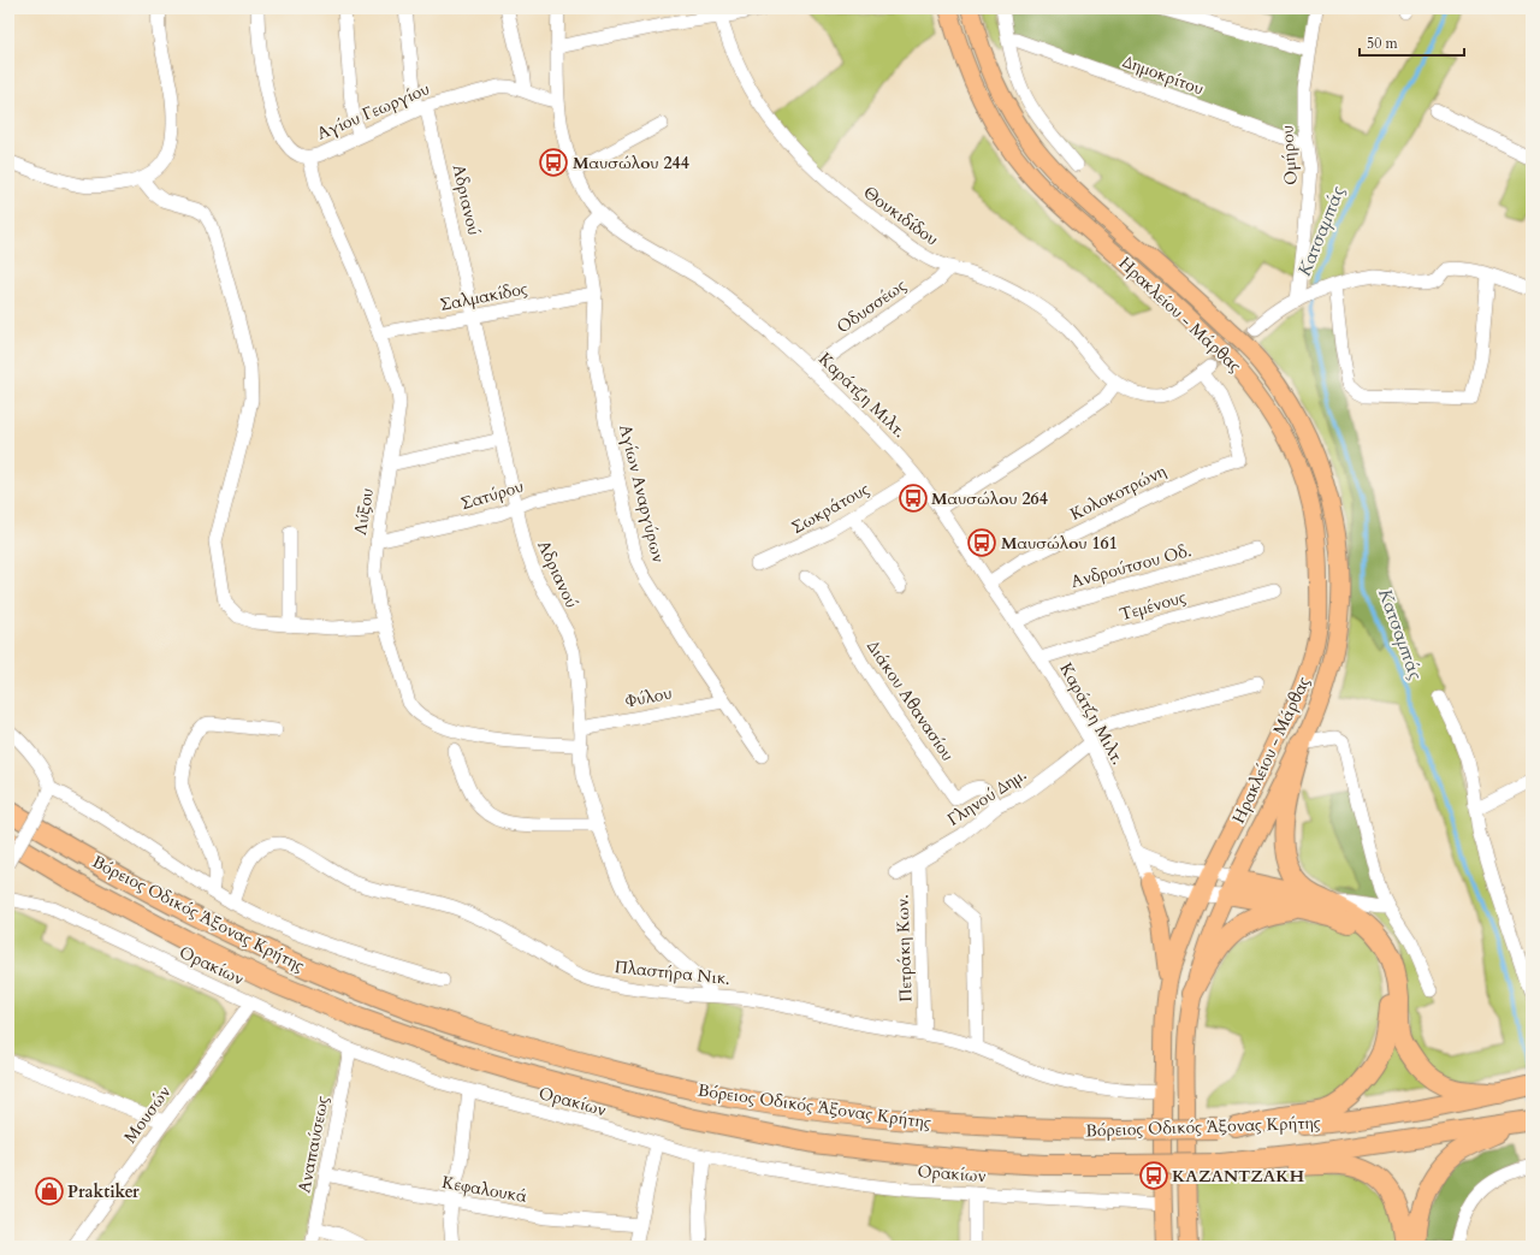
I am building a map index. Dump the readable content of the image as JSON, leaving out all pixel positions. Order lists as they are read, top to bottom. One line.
{"streets":{"highway":["Βόρειος Οδικός Άξονας Κρήτης"],"main road":["Ηρακλείου - Μάρθας"],"street":["Δημοκρίτου","Αγίου Γεωργίου","Ομήρου","Αδριανού","Θουκιδίδου","Σαλμακίδος","Οδυσσέως","Καράτζη Μιλτ.","Κολοκοτρώνη","Αγίων Αναργύρων","Σατύρου","Σωκράτους","Λύξου","Ανδρούτσου Οδ.","Τεμένους","Φύλου","Διάκου Αθανασίου","Γληνού Δημ.","Πετράκη Κων.","Ορακίων","Πλαστήρα Νικ.","Μουσών","Αναπαύσεως","Κεφαλουκά"]},"crossings":[["Δημοκρίτου","Ομήρου"],["Αγίου Γεωργίου","Αδριανού"],["Αγίου Γεωργίου","Καράτζη Μιλτ."],["Αγίου Γεωργίου","Λύξου"],["Αδριανού","Σαλμακίδος"],["Αδριανού","Σατύρου"],["Αδριανού","Λύξου"],["Αδριανού","Φύλου"],["Αδριανού","Πλαστήρα Νικ."],["Θουκιδίδου","Οδυσσέως"],["Θουκιδίδου","Κολοκοτρώνη"],["Σαλμακίδος","Αγίων Αναργύρων"],["Σαλμακίδος","Λύξου"],["Οδυσσέως","Καράτζη Μιλτ."],["Καράτζη Μιλτ.","Κολοκοτρώνη"],["Καράτζη Μιλτ.","Αγίων Αναργύρων"],["Καράτζη Μιλτ.","Σωκράτους"],["Καράτζη Μιλτ.","Ανδρούτσου Οδ."],["Καράτζη Μιλτ.","Τεμένους"],["Καράτζη Μιλτ.","Γληνού Δημ."],["Αγίων Αναργύρων","Σατύρου"],["Αγίων Αναργύρων","Φύλου"],["Σατύρου","Λύξου"],["Διάκου Αθανασίου","Γληνού Δημ."],["Γληνού Δημ.","Πετράκη Κων."],["Πετράκη Κων.","Πλαστήρα Νικ."],["Ορακίων","Μουσών"],["Ορακίων","Αναπαύσεως"],["Αναπαύσεως","Κεφαλουκά"]],"water":["Κατσαμπάς"],"places":{"bus stop":["Μαυσώλου 244","Μαυσώλου 264","Μαυσώλου 161","ΚΑΖΑΝΤΖΑΚΗ"],"shop":["Praktiker"]},"scale_bar":"50 m"}
